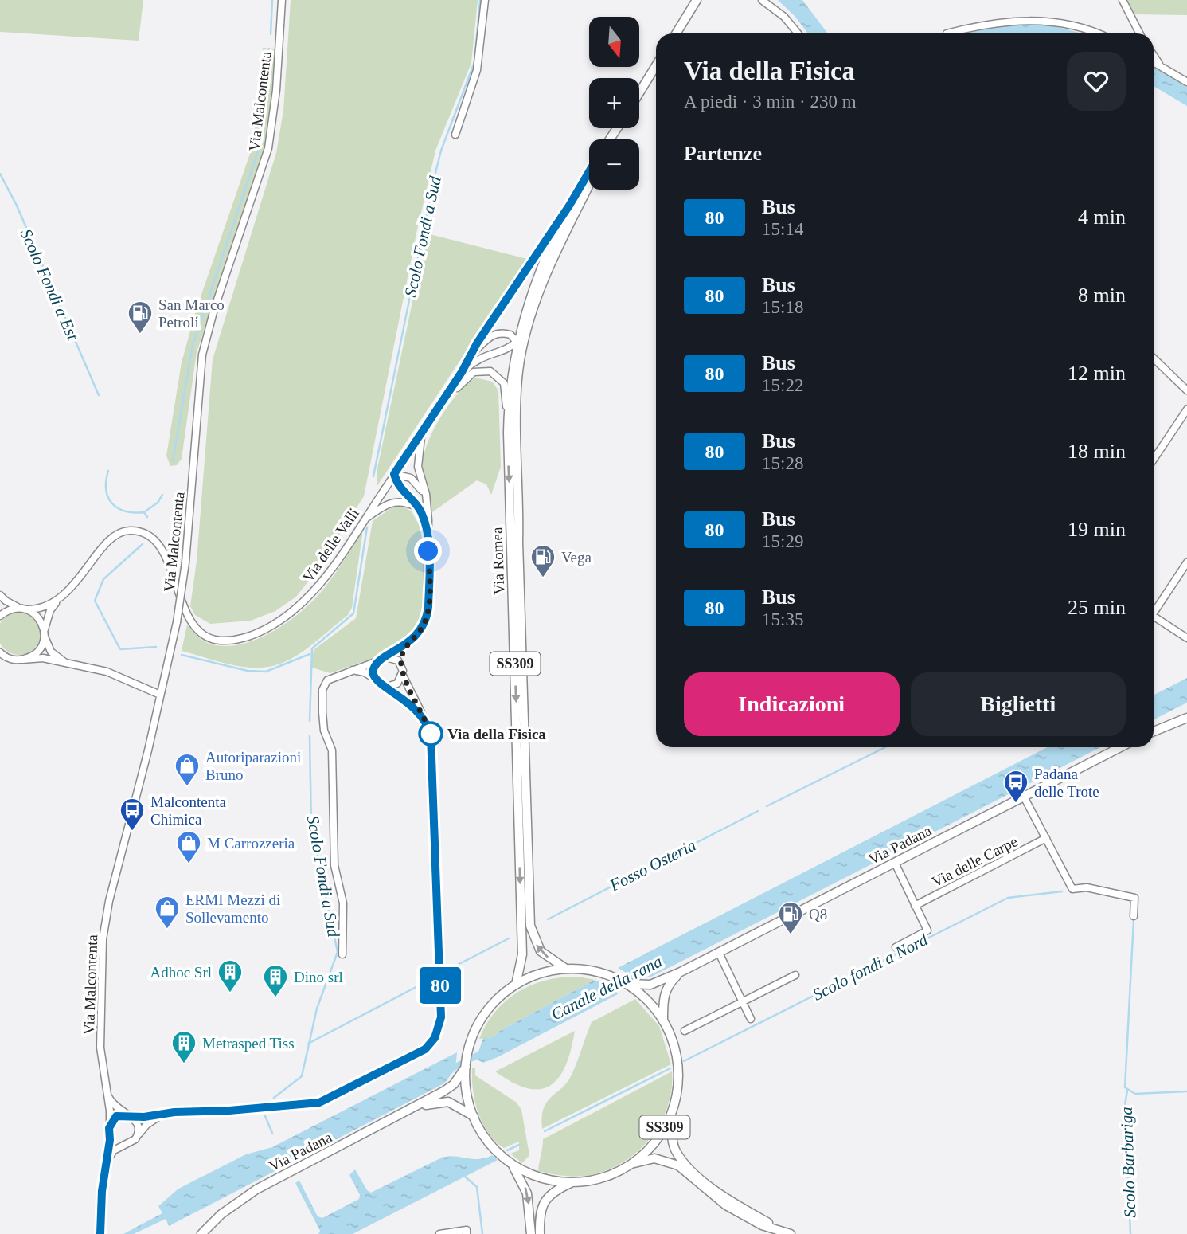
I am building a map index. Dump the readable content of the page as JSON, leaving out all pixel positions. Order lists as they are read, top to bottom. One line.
{"streets":{"main road":["Via Romea","SS309","Via Padana"],"street":["Via Malcontenta","Via delle Valli","Via delle Carpe"]},"crossings":[["Via delle Valli","Via Romea"],["Via Romea","SS309"],["SS309","Via Padana"]],"water":["Scolo Fondi a Sud","Scolo Fondi a Est","Fosso Osteria","Scolo fondi a Nord","Canale della rana","Scolo Barbariga"],"places":{"fuel station":["San Marco Petroli","Vega","Q8"],"other":["Via della Fisica"],"shop":["Autoriparazioni Bruno","M Carrozzeria","ERMI Mezzi di Sollevamento"],"bus stop":["Padana delle Trote","Malcontenta Chimica"],"building":["Adhoc Srl","Dino srl","Metrasped Tiss"]},"lines":["bus line 80"],"north":"bottom","page":{"on_map":"80","map_buttons":["+","−"],"heading":[["Via della Fisica","A piedi · 3 min · 230 m"],"Partenze"],"list":[{"mark":"80","name":"Bus","note":"15:14","value":"4 min"},{"mark":"80","name":"Bus","note":"15:18","value":"8 min"},{"mark":"80","name":"Bus","note":"15:22","value":"12 min"},{"mark":"80","name":"Bus","note":"15:28","value":"18 min"},{"mark":"80","name":"Bus","note":"15:29","value":"19 min"},{"mark":"80","name":"Bus","note":"15:35","value":"25 min"}],"buttons":["Indicazioni","Biglietti"]}}
